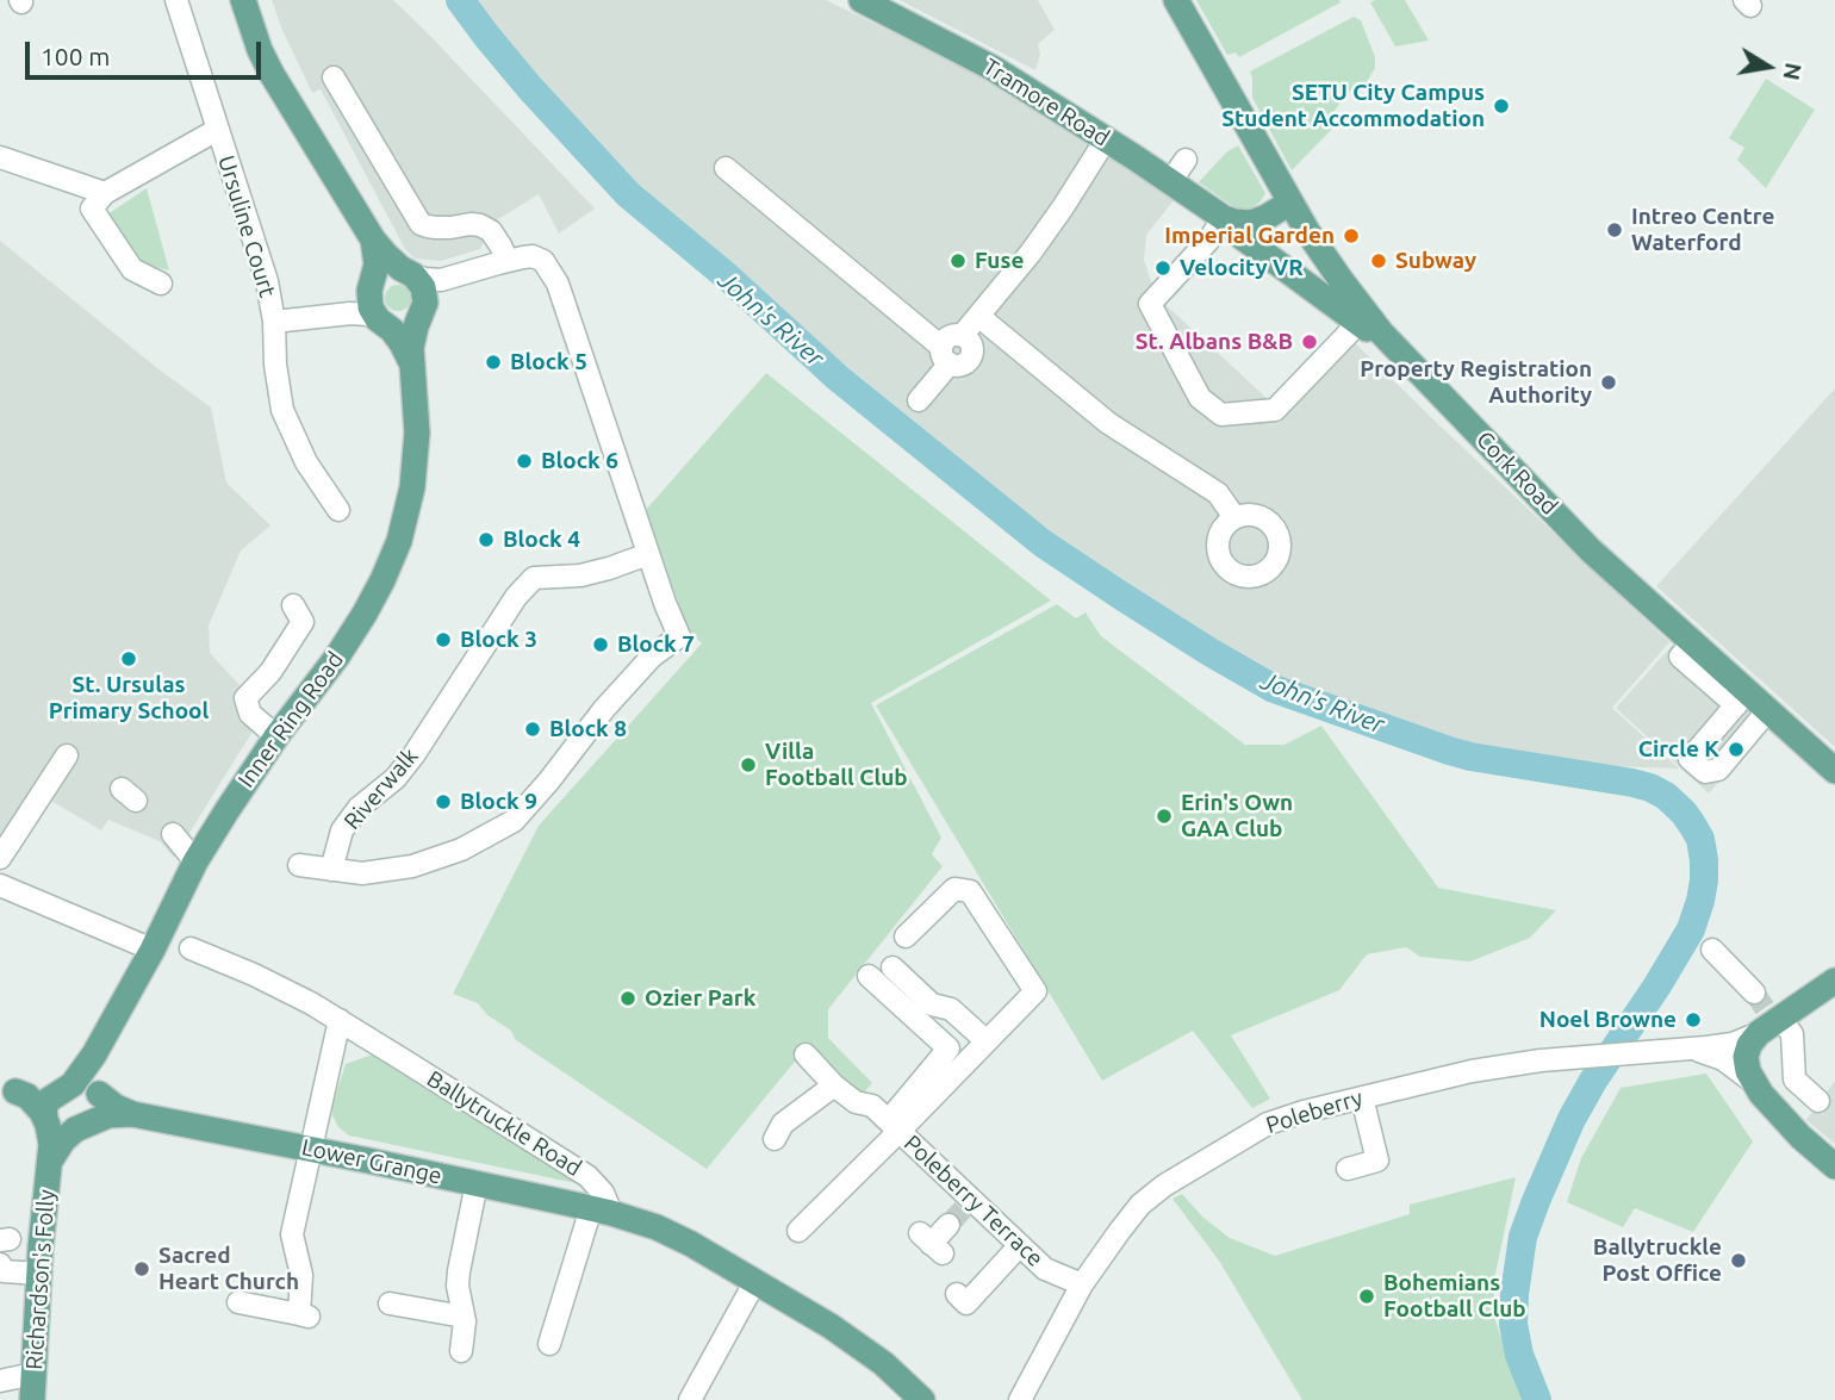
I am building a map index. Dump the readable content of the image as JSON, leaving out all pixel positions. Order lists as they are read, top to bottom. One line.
{"streets":{"main road":["Tramore Road","Cork Road","Inner Ring Road","Lower Grange","Richardson's Folly"],"street":["Ursuline Court","Riverwalk","Poleberry","Ballytruckle Road","Poleberry Terrace"]},"crossings":[["Tramore Road","Cork Road"],["Ursuline Court","Inner Ring Road"],["Inner Ring Road","Richardson's Folly"],["Poleberry","Poleberry Terrace"],["Ballytruckle Road","Lower Grange"]],"water":["John's River"],"places":["SETU City Campus Student Accommodation","Intreo Centre Waterford","Imperial Garden","Fuse","Subway","Velocity VR","St. Albans B&B","Block 5","Property Registration Authority","Block 6","Block 4","Block 3","Block 7","St. Ursulas Primary School","Block 8","Circle K","Villa Football Club","Block 9","Erin's Own GAA Club","Ozier Park","Noel Browne","Ballytruckle Post Office","Sacred Heart Church","Bohemians Football Club"],"scale_bar":"100 m","north":"right"}
